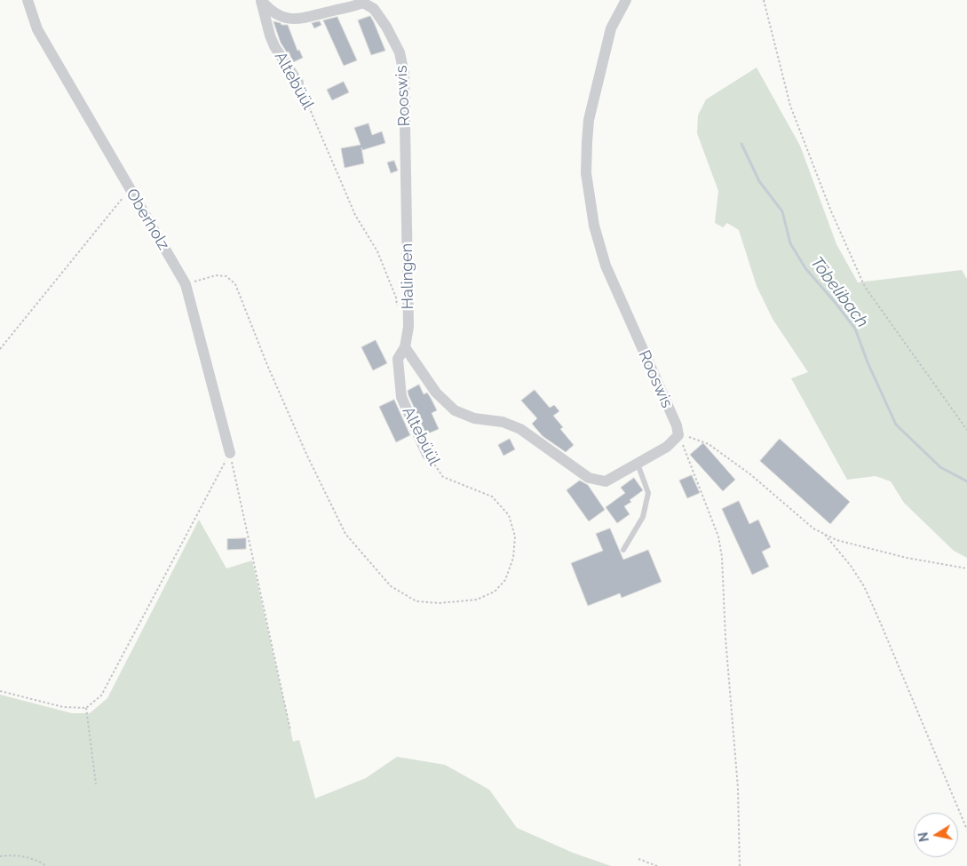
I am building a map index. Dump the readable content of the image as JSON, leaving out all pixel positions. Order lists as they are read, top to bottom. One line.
{"streets":{"street":["Altebüül","Rooswis","Oberholz","Halingen"]},"crossings":[["Altebüül","Oberholz"],["Altebüül","Halingen"],["Rooswis","Halingen"]],"water":["Töbelibach"],"north":"left"}
